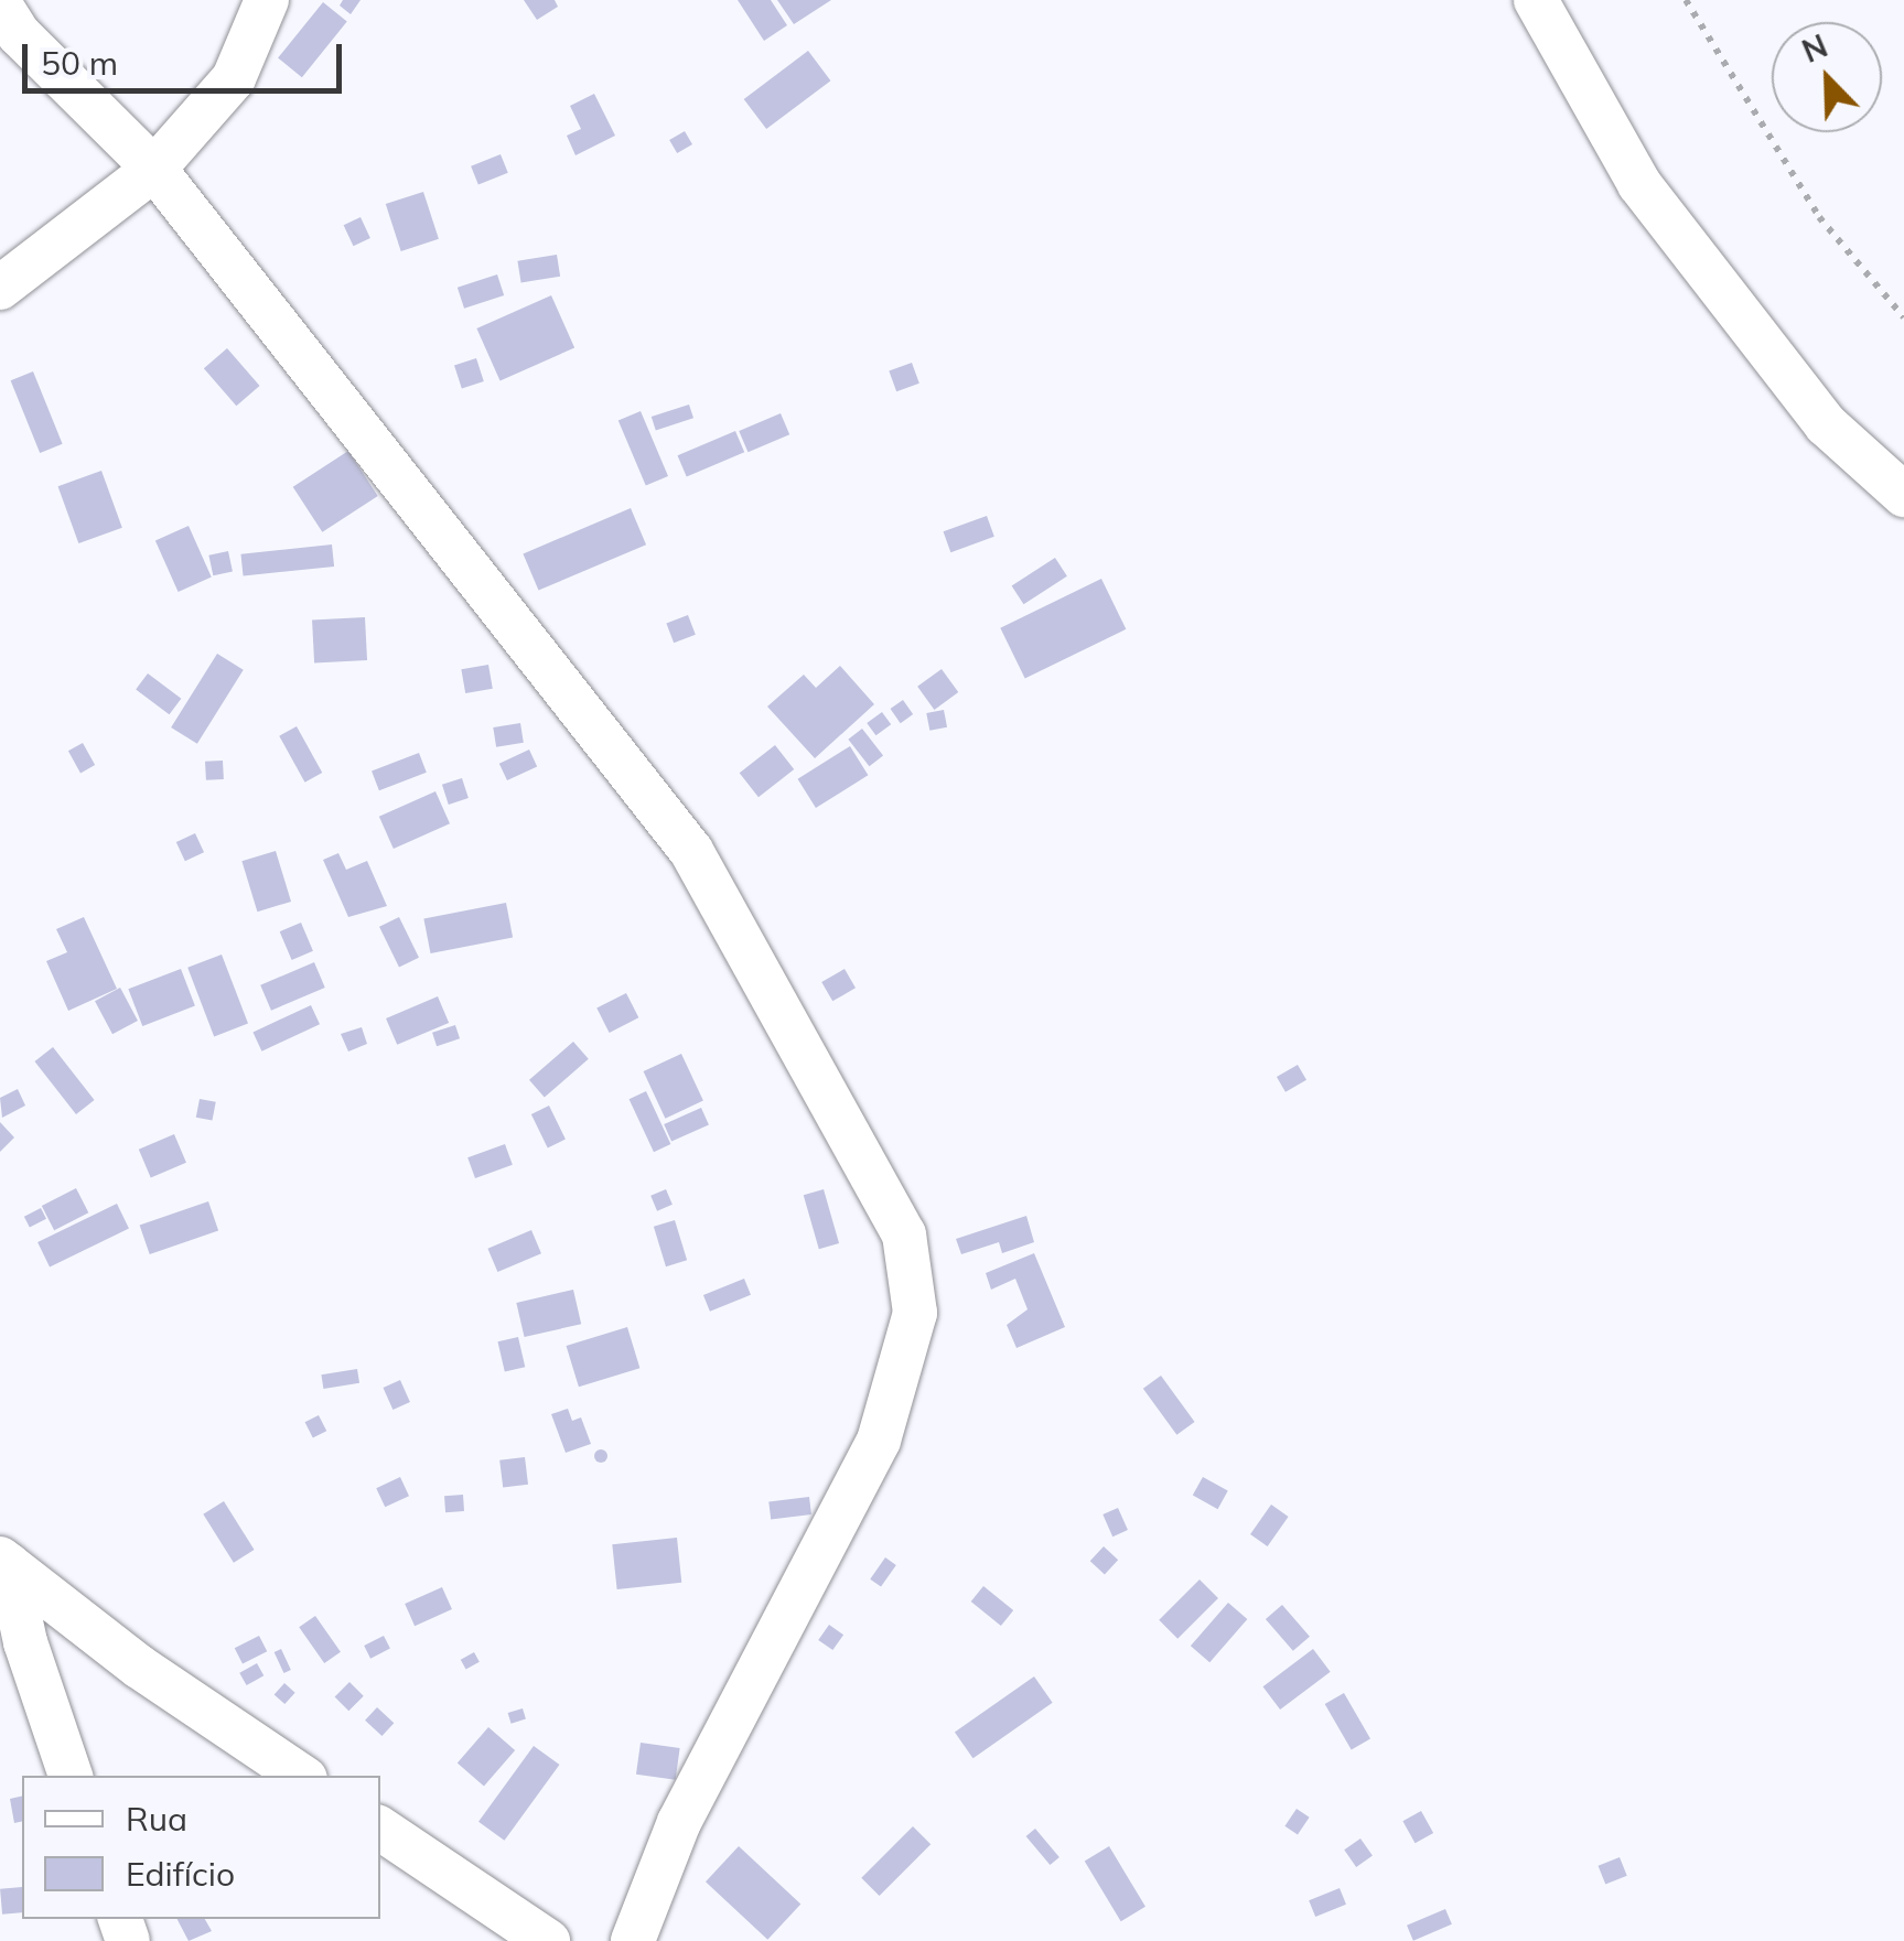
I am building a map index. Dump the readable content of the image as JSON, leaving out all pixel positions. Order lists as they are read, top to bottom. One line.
{"legend":["Rua","Edifício"],"scale_bar":"50 m","north":"top left"}
